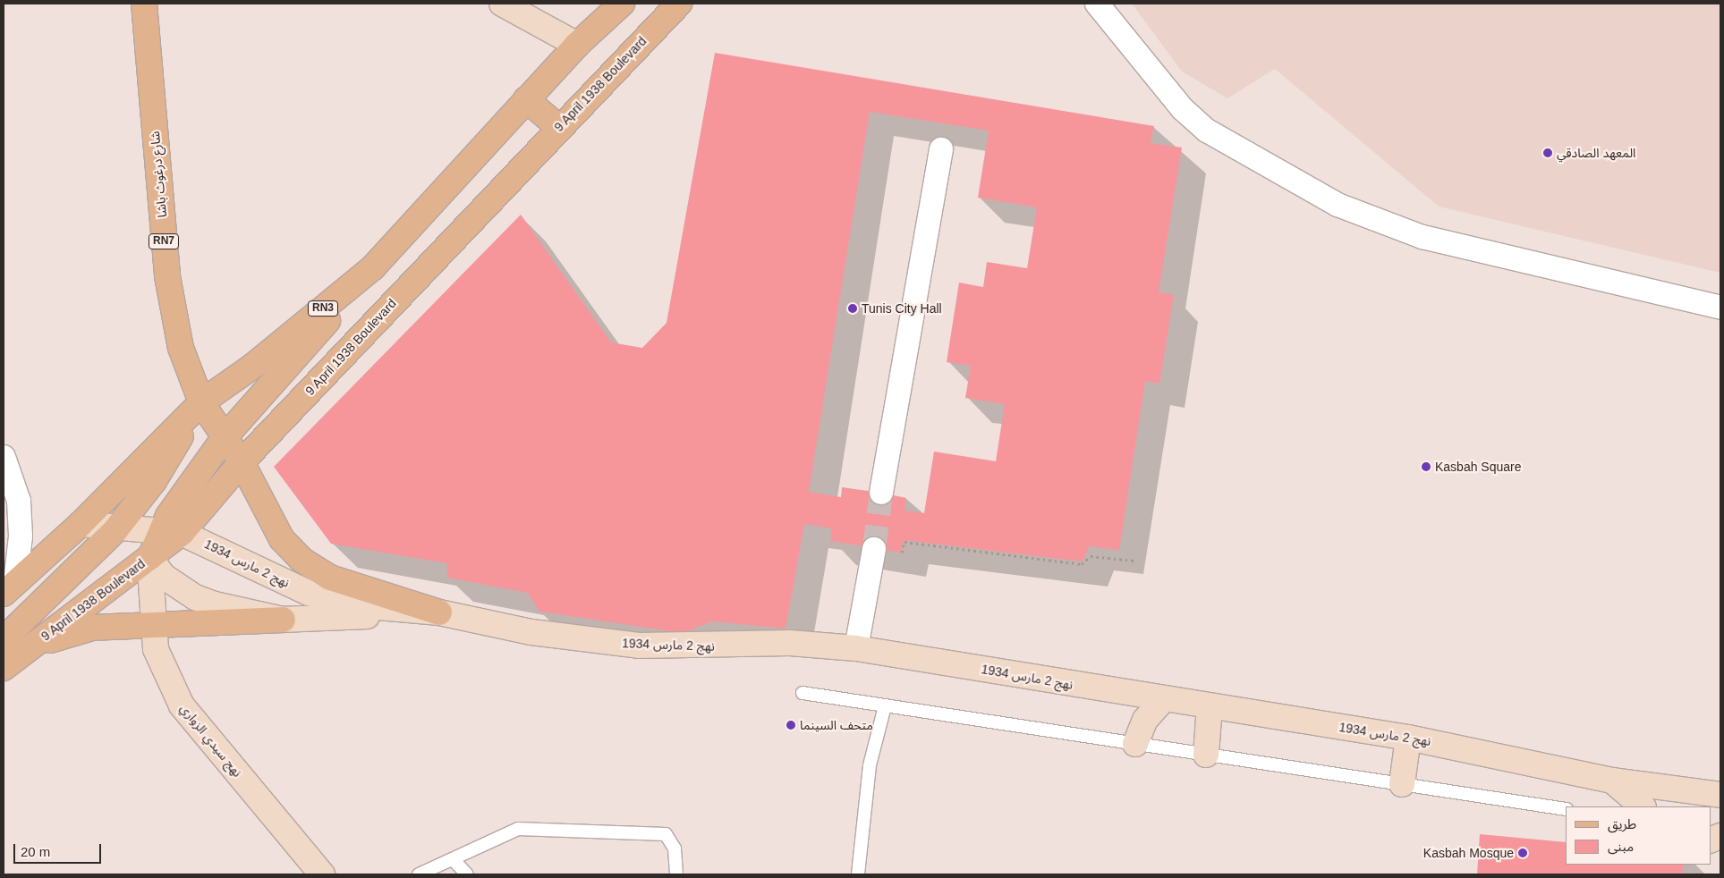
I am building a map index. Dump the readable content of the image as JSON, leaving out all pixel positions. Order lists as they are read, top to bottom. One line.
{"streets":{"main road":["9 April 1938 Boulevard","شارع درغوث باشا","RN7","RN3","نهج 2 مارس 1934","نهج سيدي الزواري"]},"crossings":[["9 April 1938 Boulevard","شارع درغوث باشا"],["9 April 1938 Boulevard","نهج 2 مارس 1934"],["9 April 1938 Boulevard","نهج سيدي الزواري"],["شارع درغوث باشا","RN3"],["شارع درغوث باشا","نهج 2 مارس 1934"],["RN3","نهج 2 مارس 1934"],["نهج 2 مارس 1934","نهج سيدي الزواري"]],"places":["المعهد الصادقي","Tunis City Hall","Kasbah Square","متحف السينما","Kasbah Mosque"],"legend":["طريق","مبنى"],"scale_bar":"20 m"}
